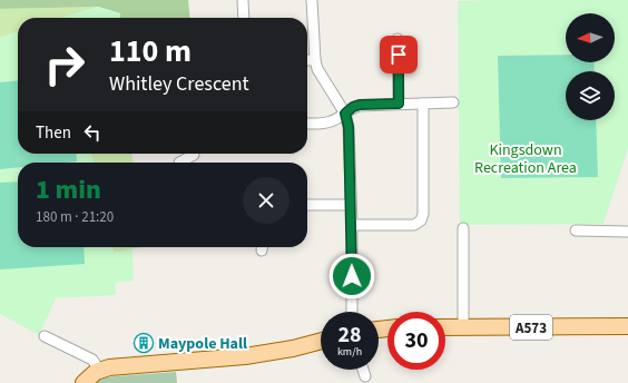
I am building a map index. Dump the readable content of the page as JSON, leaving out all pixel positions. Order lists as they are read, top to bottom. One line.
{"streets":{"main road":["A573"]},"parks":["Kingsdown Recreation Area"],"places":{"building":["Maypole Hall"]},"north":"left","page":{"turn":["110 m","Whitley Crescent"],"then":"Then","heading":["1 min","180 m · 21:20"],"speed":"28 km/h","limit":"30"}}
